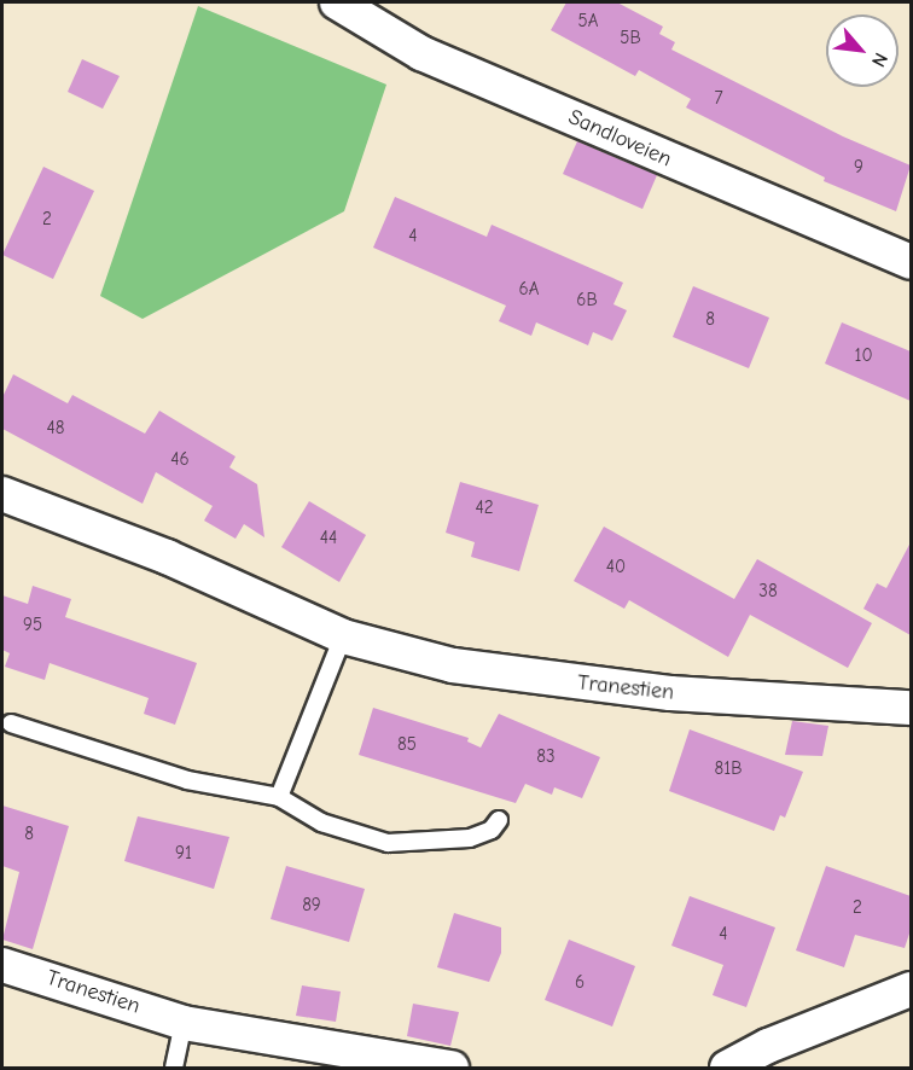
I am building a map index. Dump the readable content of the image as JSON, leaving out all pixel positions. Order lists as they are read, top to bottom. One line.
{"streets":{"street":["Sandloveien","Tranestien"]},"house_numbers":["5A","5B","7","9","2","4","6A","6B","8","10","48","46","42","44","40","38","95","85","83","81B","8","91","89","2","4","6"],"north":"bottom right"}
